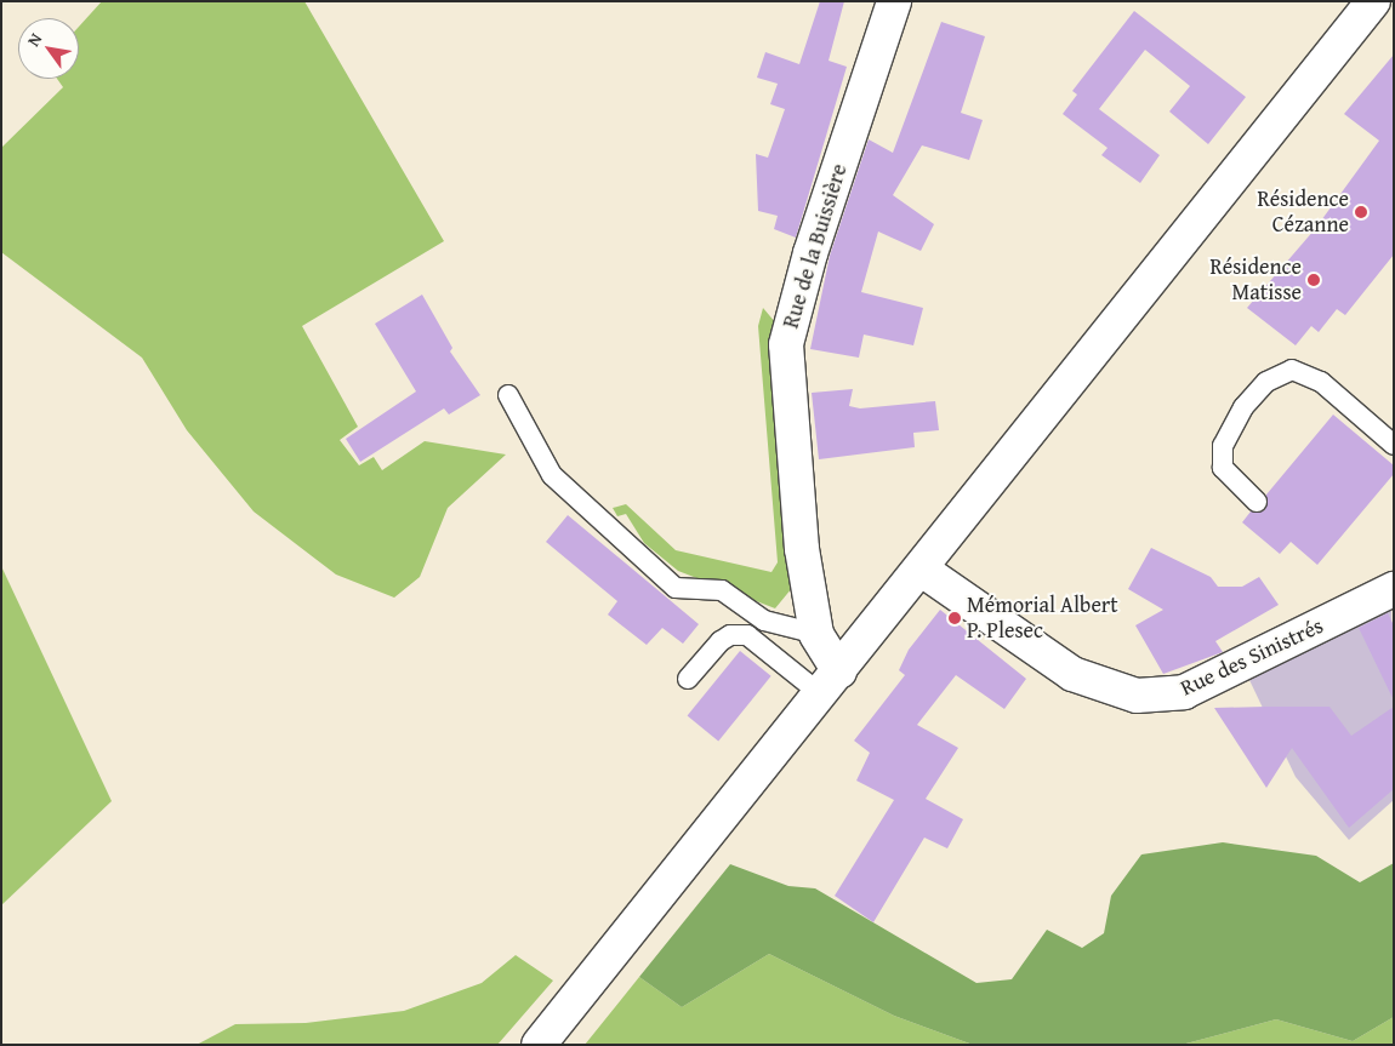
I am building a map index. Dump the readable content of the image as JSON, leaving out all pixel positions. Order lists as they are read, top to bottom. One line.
{"streets":{"main road":["Rue de la Buissière","Rue des Sinistrés"]},"places":["Résidence Cézanne","Résidence Matisse","Mémorial Albert P. Plesec"],"north":"top left"}
